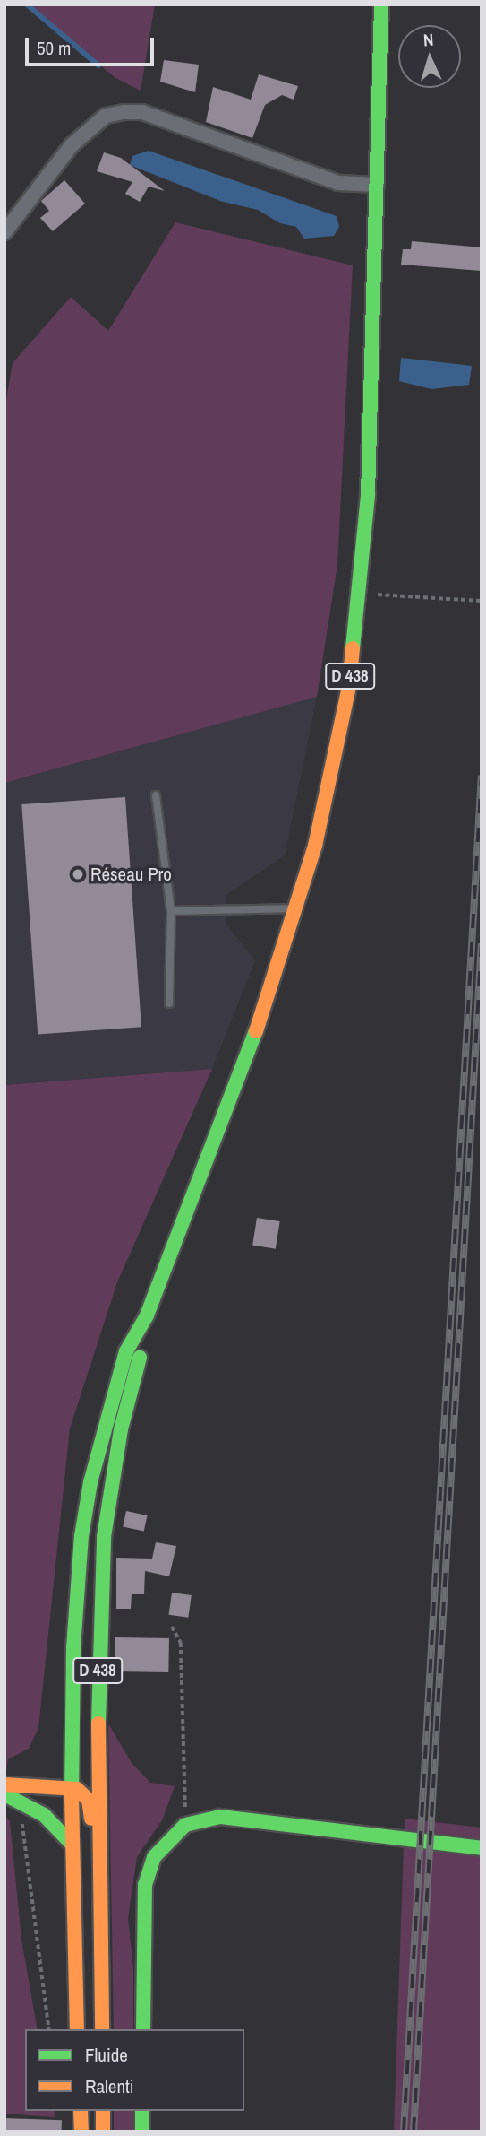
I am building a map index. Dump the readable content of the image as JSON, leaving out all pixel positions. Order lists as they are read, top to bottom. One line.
{"streets":{"main road":["D 438"]},"places":["Réseau Pro"],"legend":["Fluide","Ralenti"],"scale_bar":"50 m","north":"top"}
